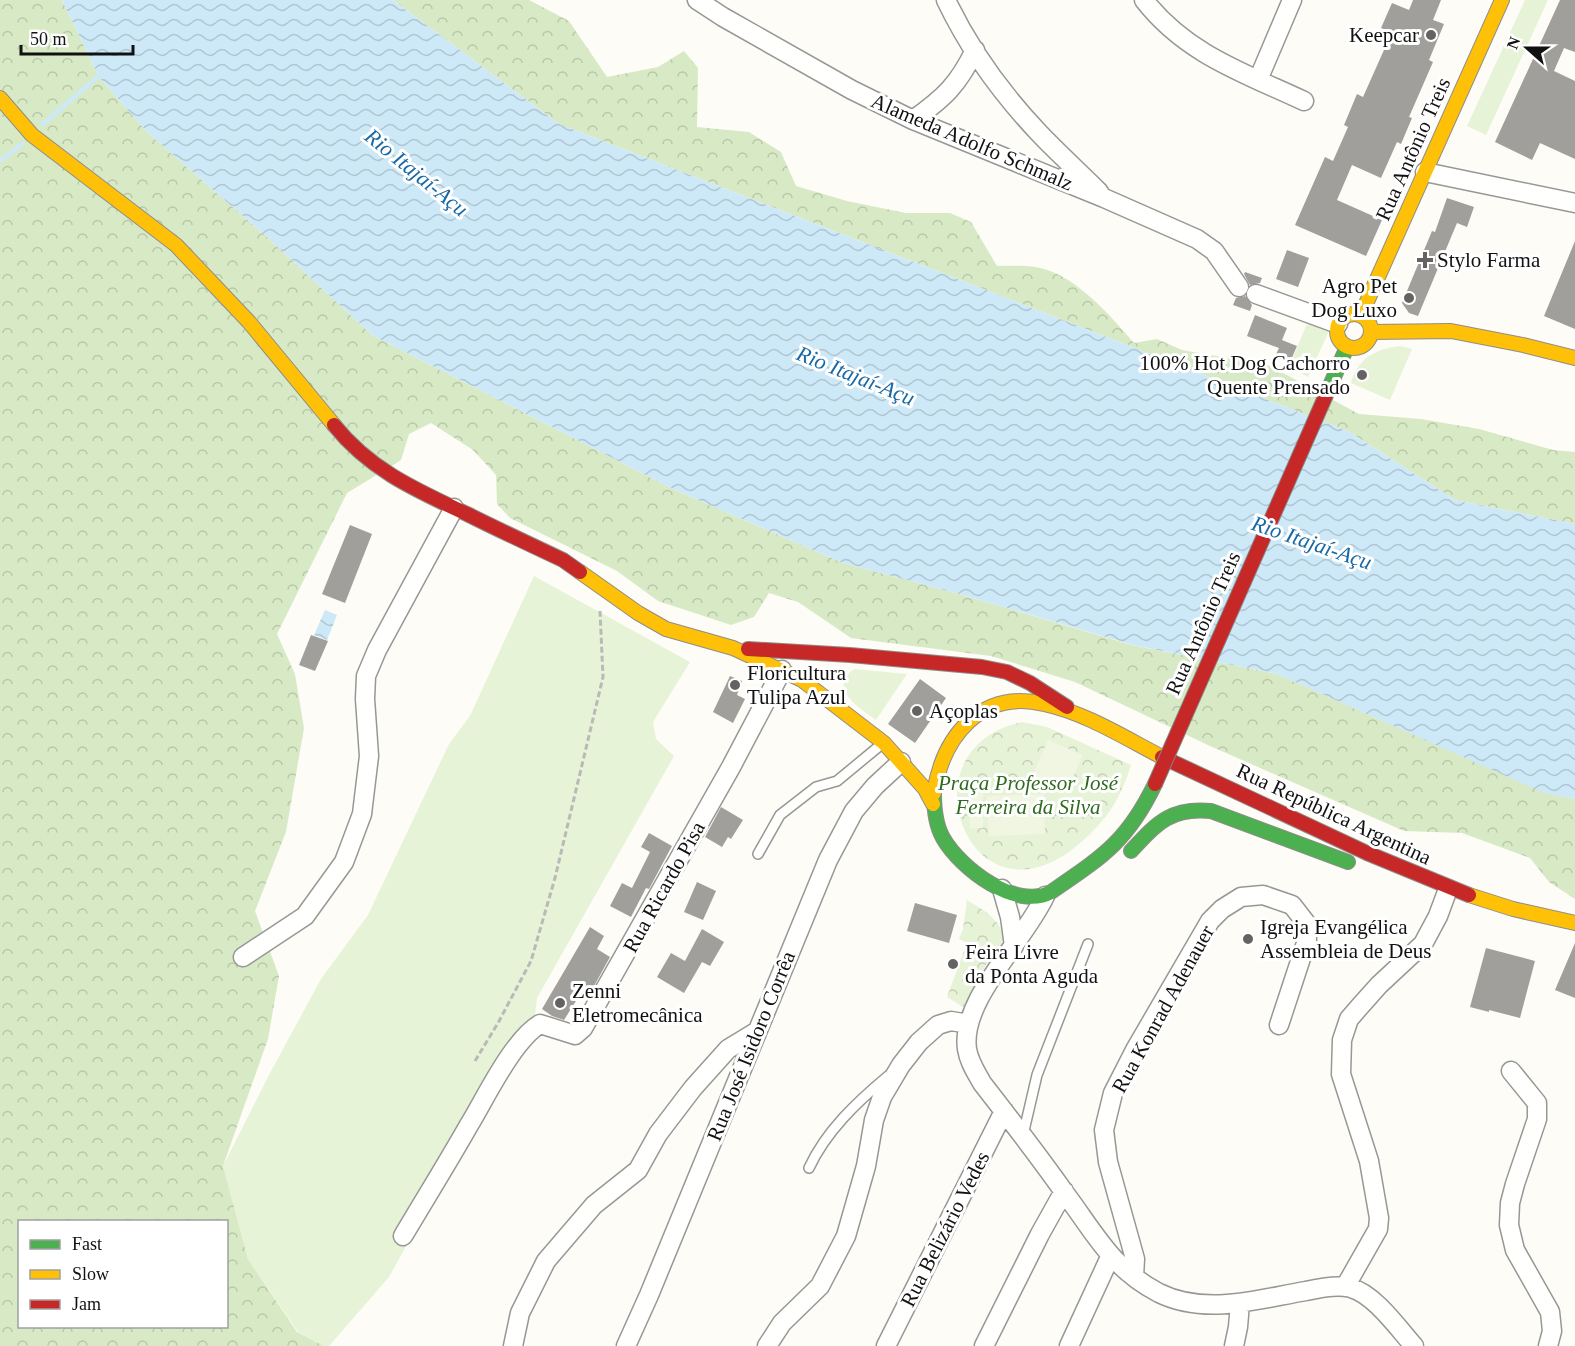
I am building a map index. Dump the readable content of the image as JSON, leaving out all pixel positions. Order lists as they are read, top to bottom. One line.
{"streets":{"main road":["Rua Antônio Treis","Rua República Argentina"],"street":["Alameda Adolfo Schmalz","Rua Ricardo Pisa","Rua Konrad Adenauer","Rua José Isidoro Corrêa","Rua Belizário Vedes"]},"crossings":[["Alameda Adolfo Schmalz","Rua Antônio Treis"]],"water":["Rio Itajaí-Açu"],"parks":["Praça Professor José Ferreira da Silva"],"places":{"other":["Keepcar","Agro Pet Dog Luxo","100% Hot Dog Cachorro Quente Prensado","Floricultura Tulipa Azul","Açoplas","Igreja Evangélica Assembleia de Deus","Feira Livre da Ponta Aguda","Zenni Eletromecânica"],"health":["Stylo Farma"]},"legend":["Fast","Slow","Jam"],"scale_bar":"50 m","north":"left"}
